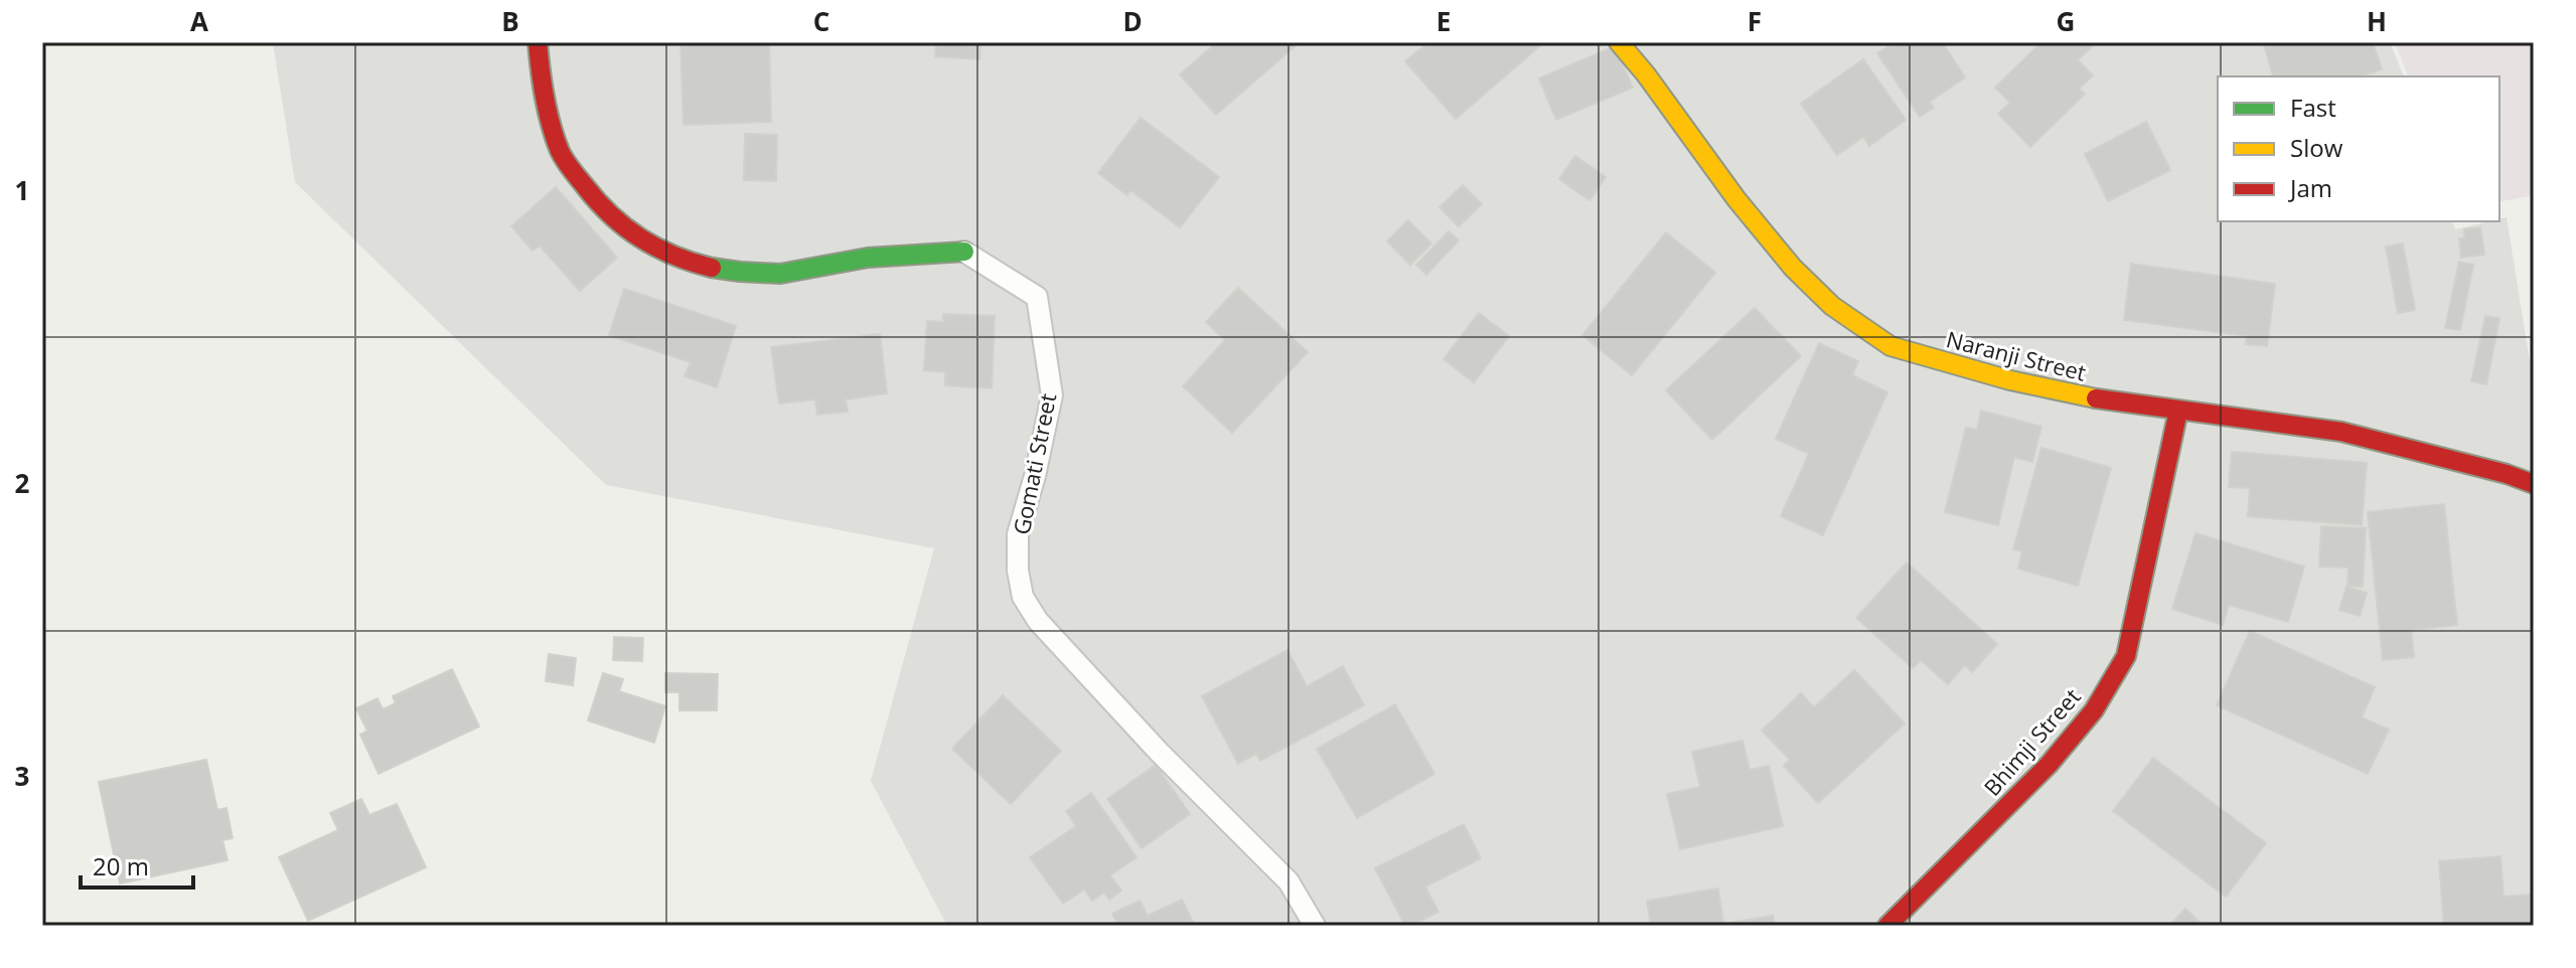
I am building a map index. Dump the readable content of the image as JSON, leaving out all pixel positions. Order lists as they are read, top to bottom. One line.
{"streets":{"street":["Naranji Street","Gomati Street","Bhimji Street"]},"crossings":[["Naranji Street","Bhimji Street"]],"legend":["Fast","Slow","Jam"],"scale_bar":"20 m","grid":{"columns":["A","B","C","D","E","F","G","H"],"rows":["1","2","3"]}}
